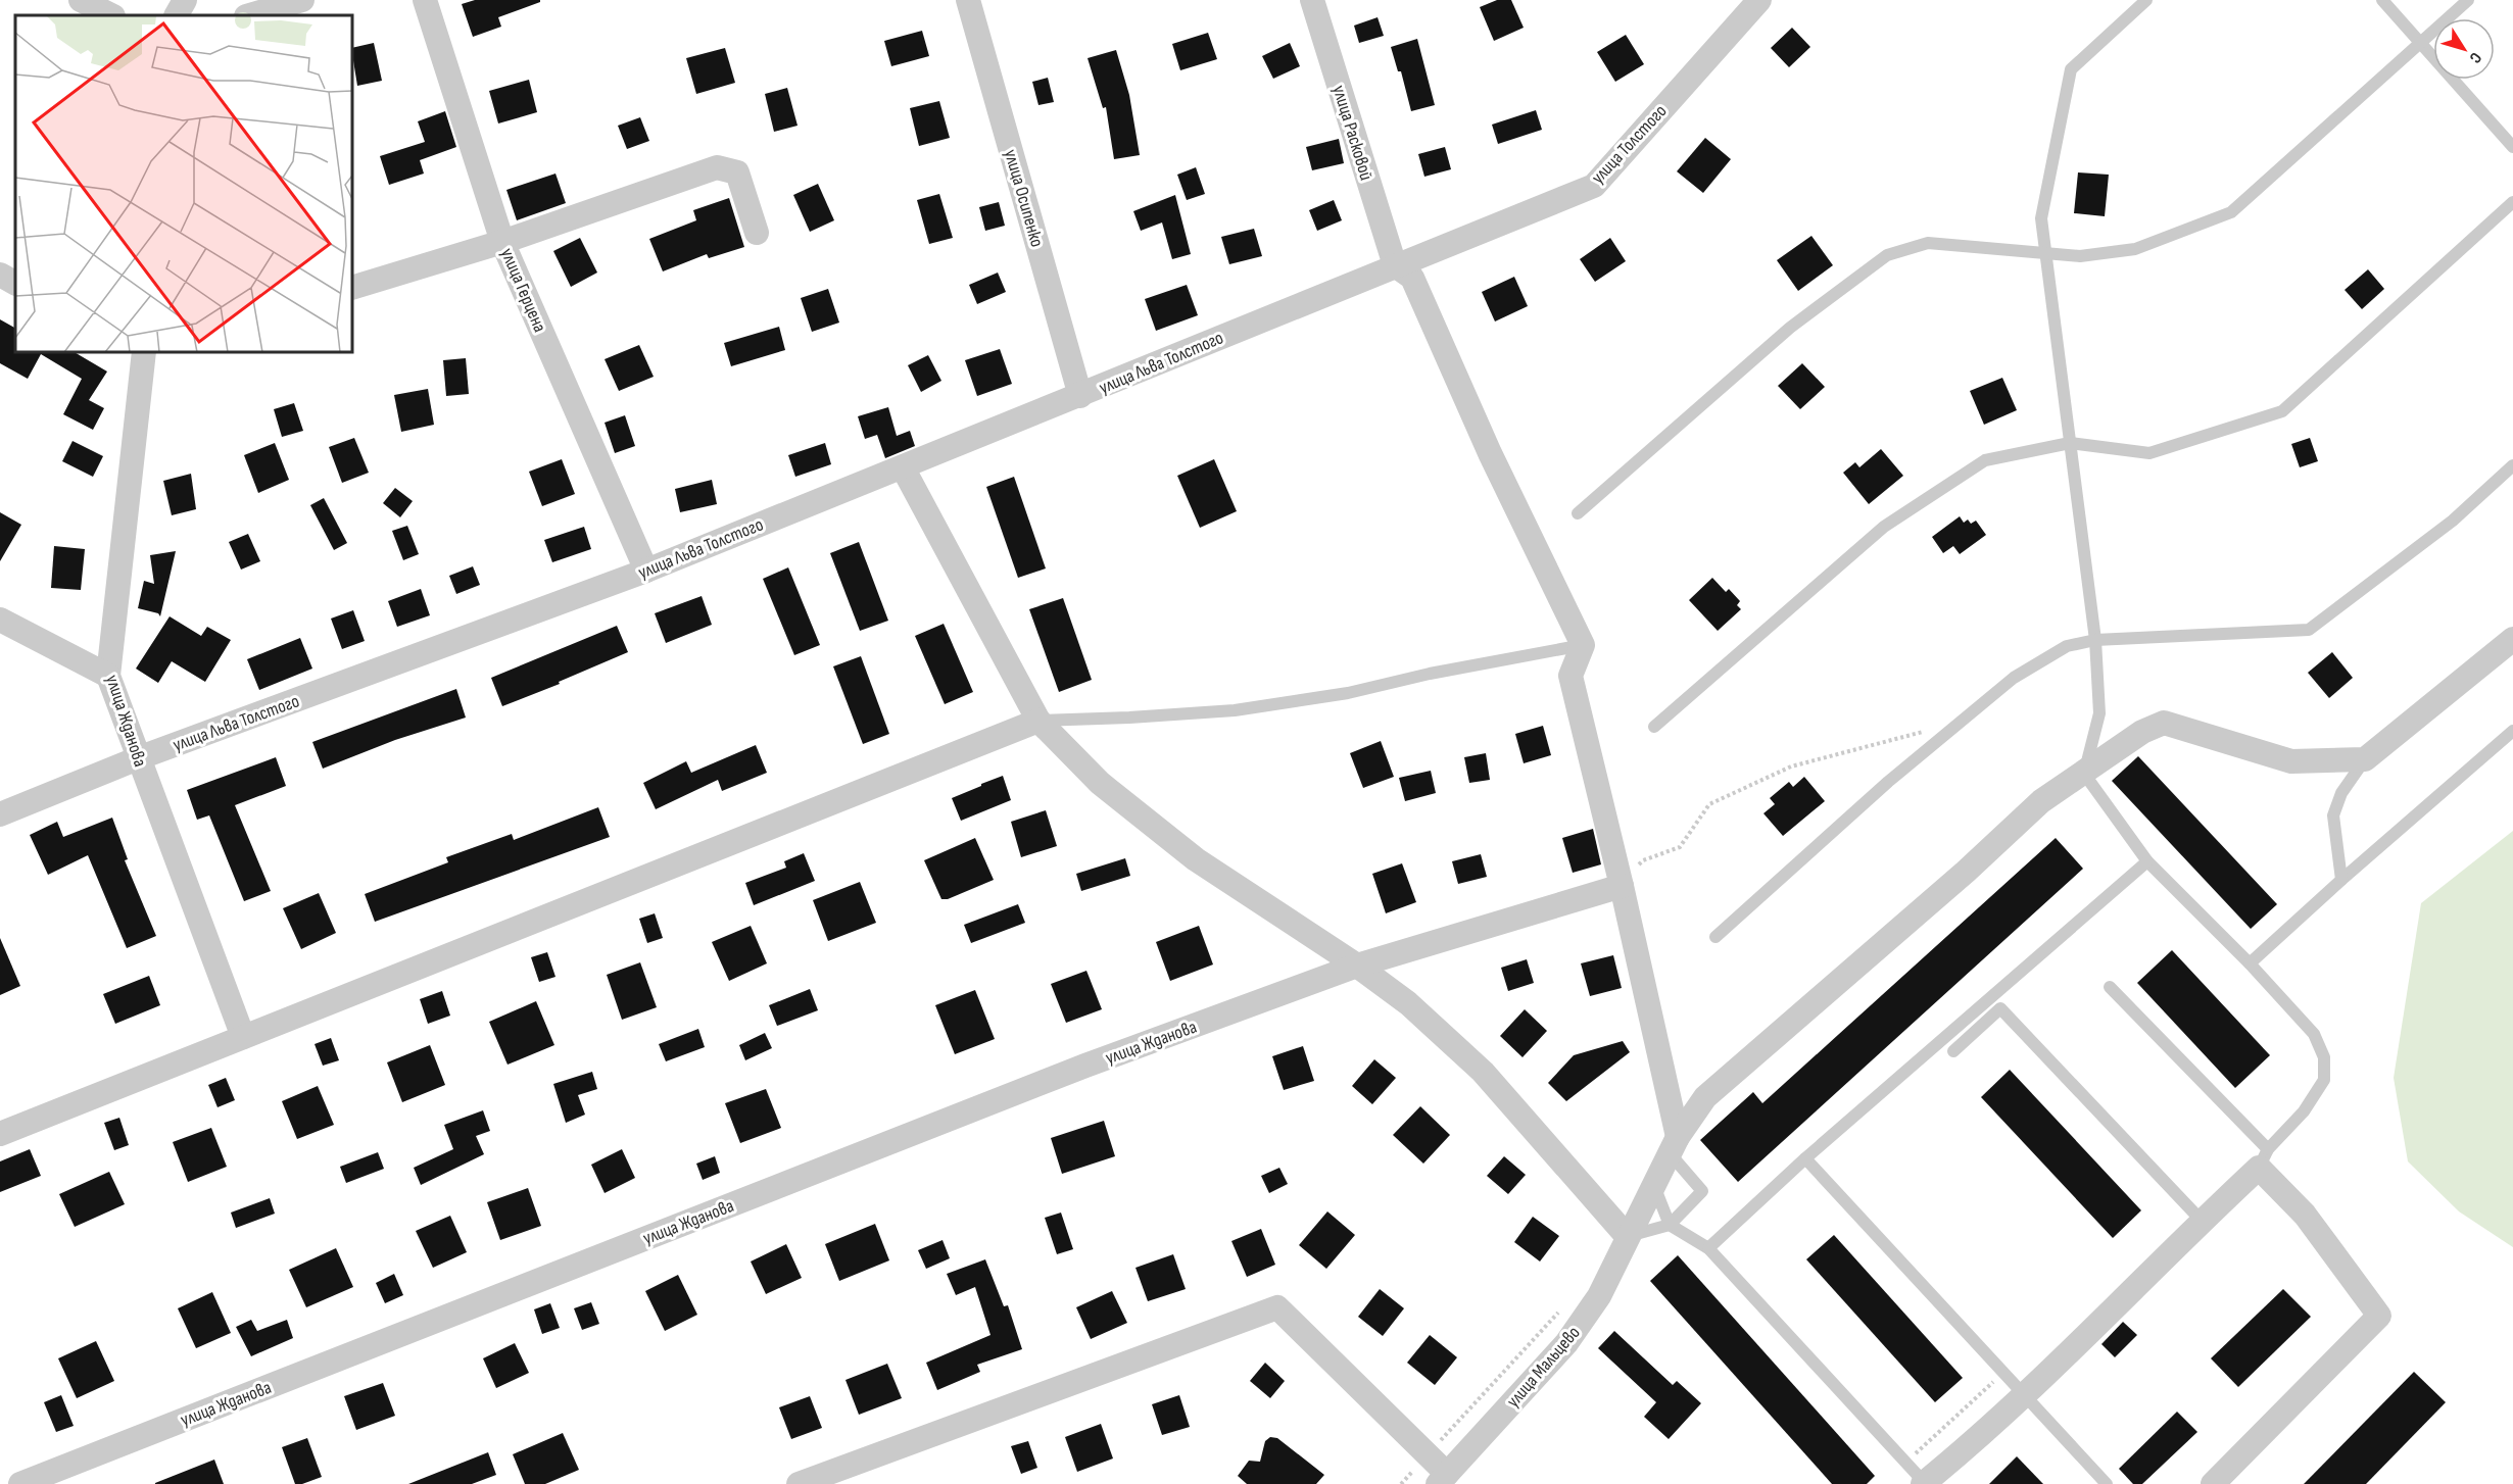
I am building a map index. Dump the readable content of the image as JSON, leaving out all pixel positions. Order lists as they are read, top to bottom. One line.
{"streets":{"street":["улица Расковой","улица Толстого","улица Осипенко","улица Герцена","улица Льва Толстого","улица Жданова","улица Мальцево"]},"crossings":[["улица Расковой","улица Толстого"],["улица Расковой","улица Льва Толстого"],["улица Толстого","улица Льва Толстого"],["улица Осипенко","улица Льва Толстого"],["улица Герцена","улица Льва Толстого"],["улица Льва Толстого","улица Жданова"]],"north":"bottom right"}
